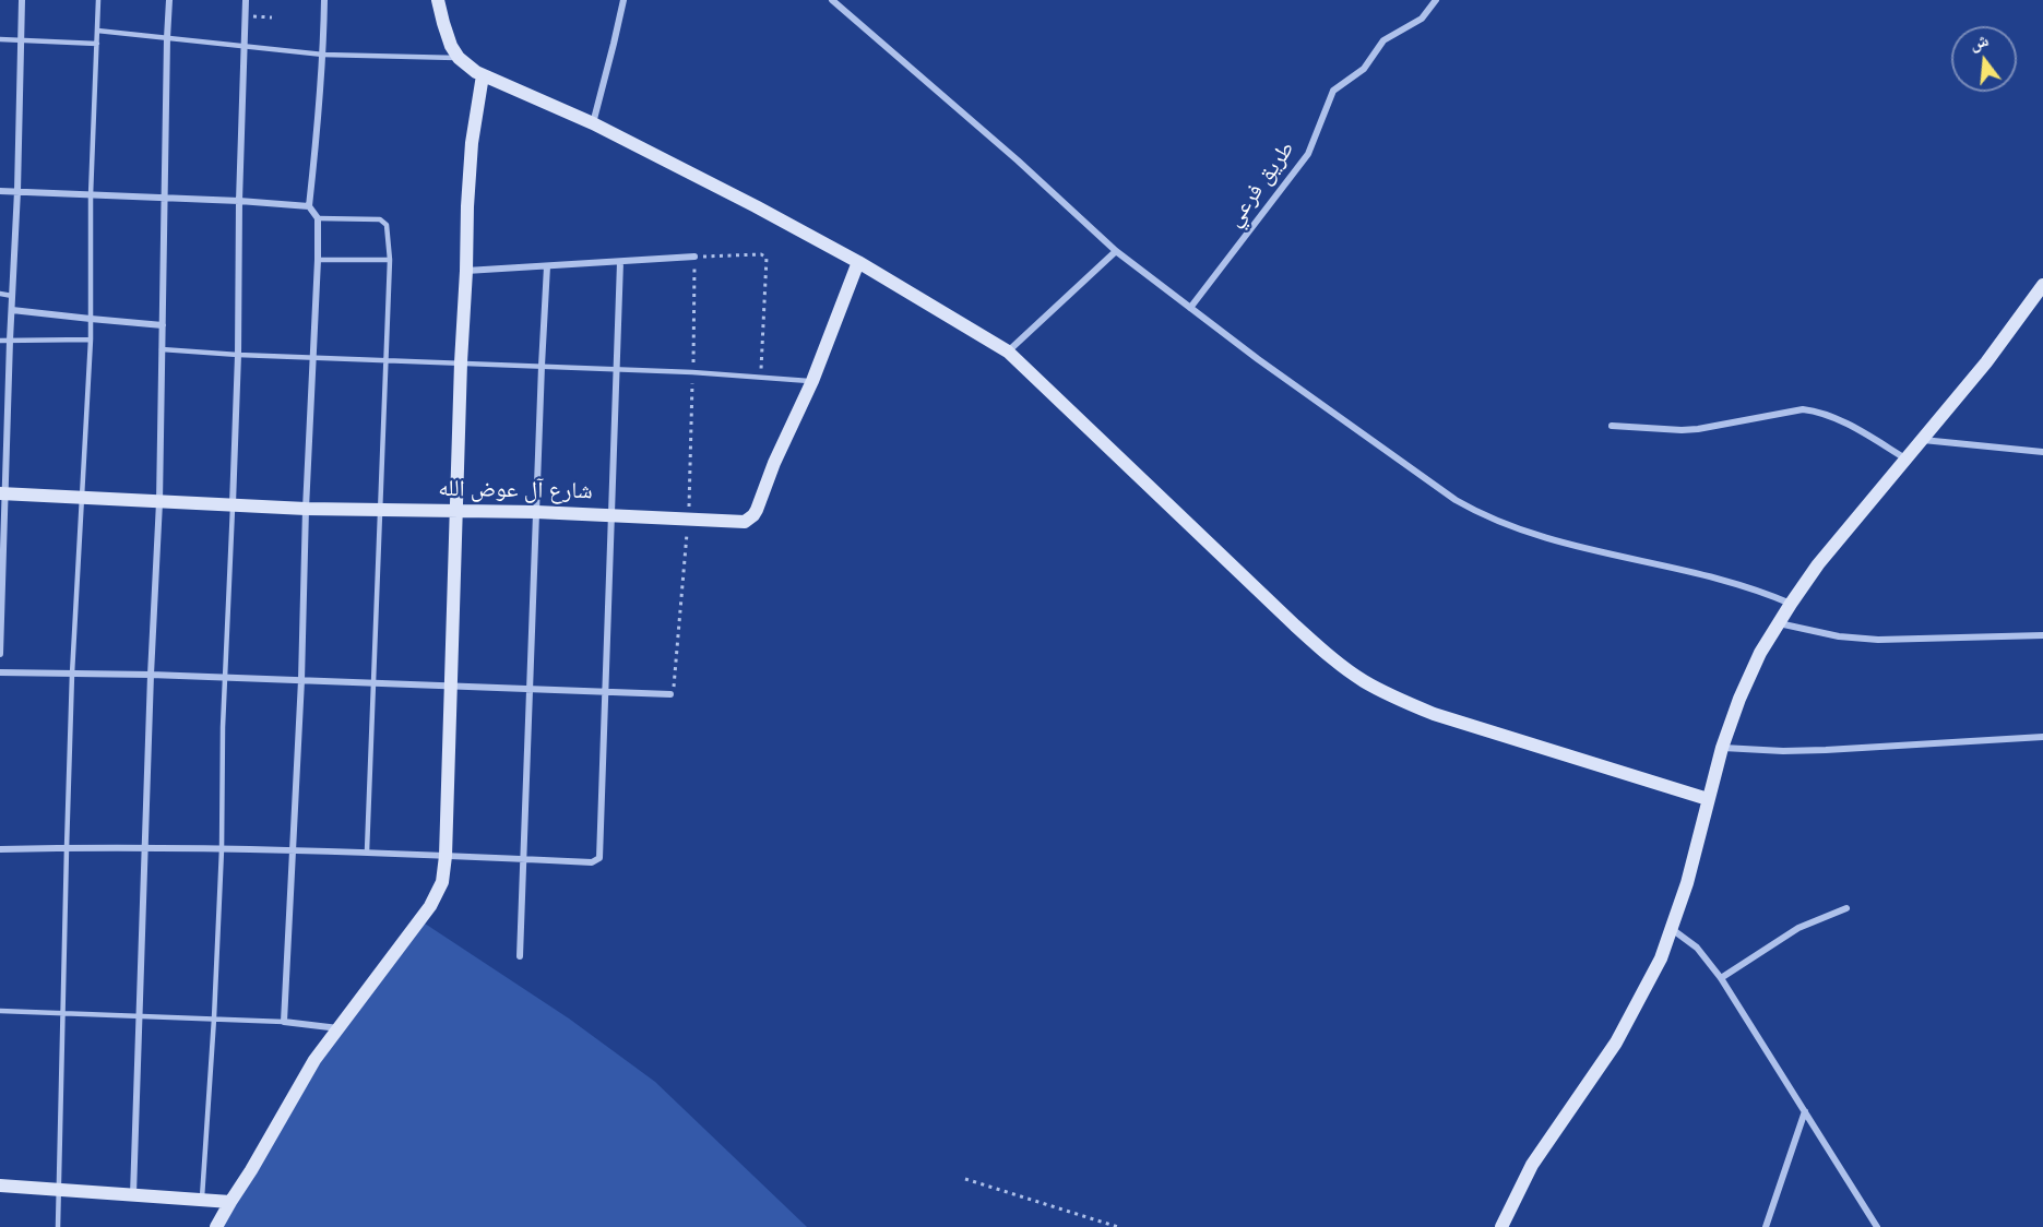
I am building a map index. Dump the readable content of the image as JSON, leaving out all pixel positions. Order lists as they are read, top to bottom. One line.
{"streets":{"street":["طريق فرعي","شارع آل عوض الله"]},"north":"top"}
